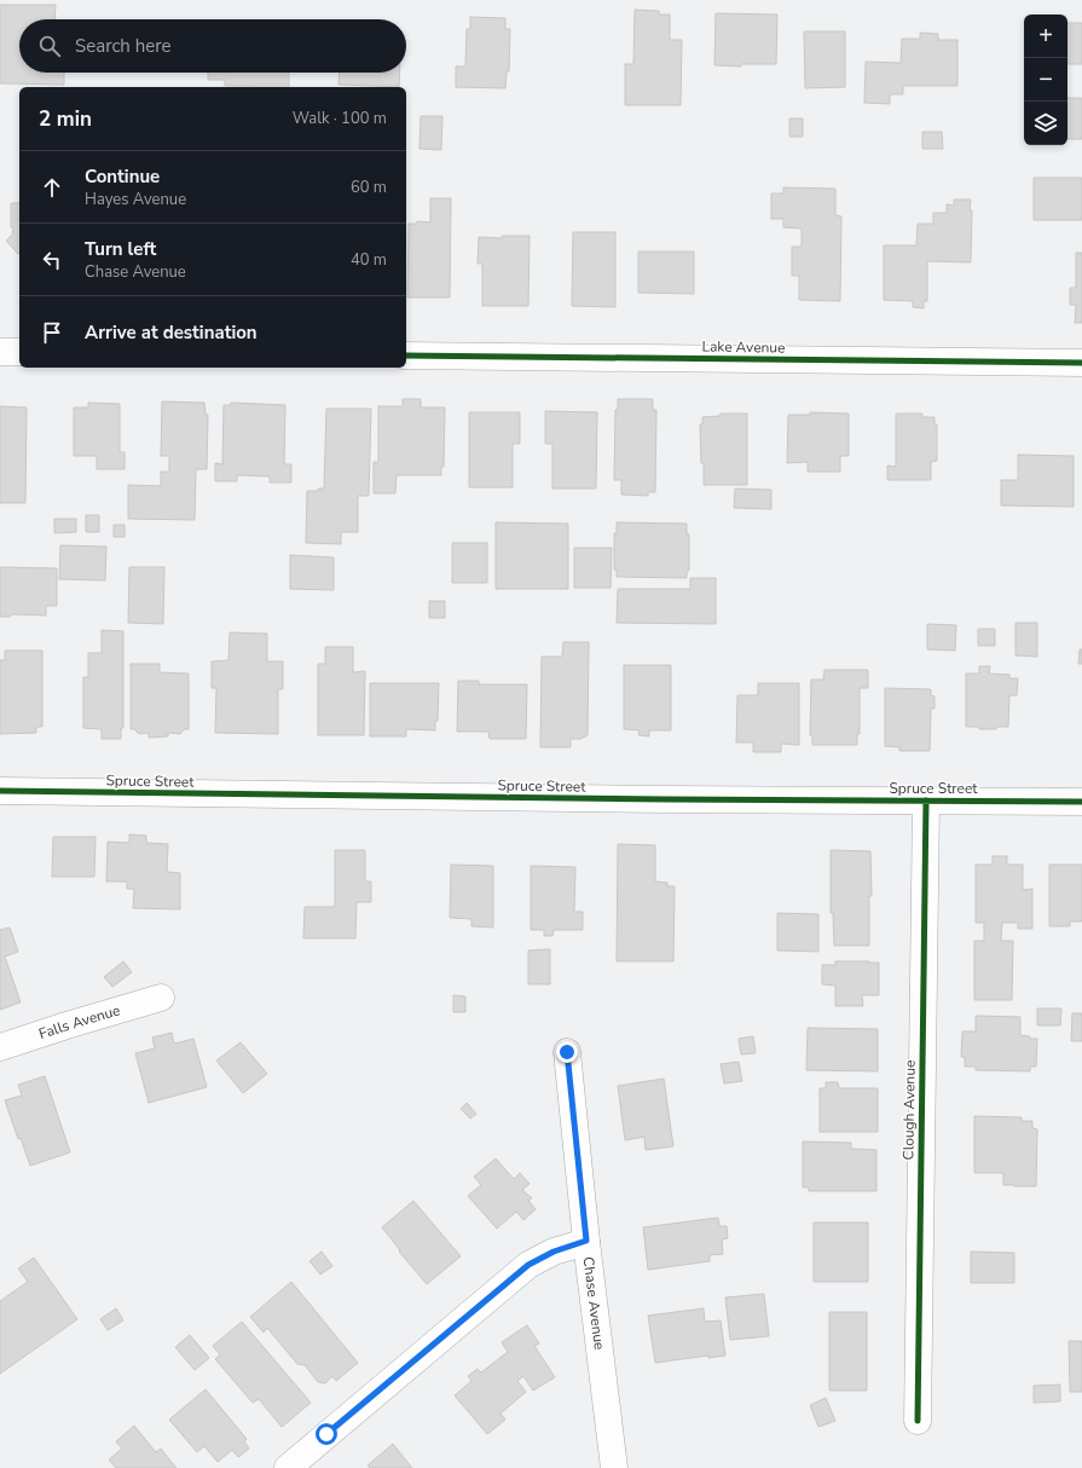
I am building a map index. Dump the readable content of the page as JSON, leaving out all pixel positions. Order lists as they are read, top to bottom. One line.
{"streets":{"street":["Lake Avenue","Spruce Street","Falls Avenue","Clough Avenue","Chase Avenue"]},"crossings":[["Spruce Street","Clough Avenue"]],"page":{"map_buttons":["+","−"],"search":"Search here","heading":["2 min","Walk · 100 m"],"list":[["Continue","Hayes Avenue","60 m"],["Turn left","Chase Avenue","40 m"],"Arrive at destination"]}}
